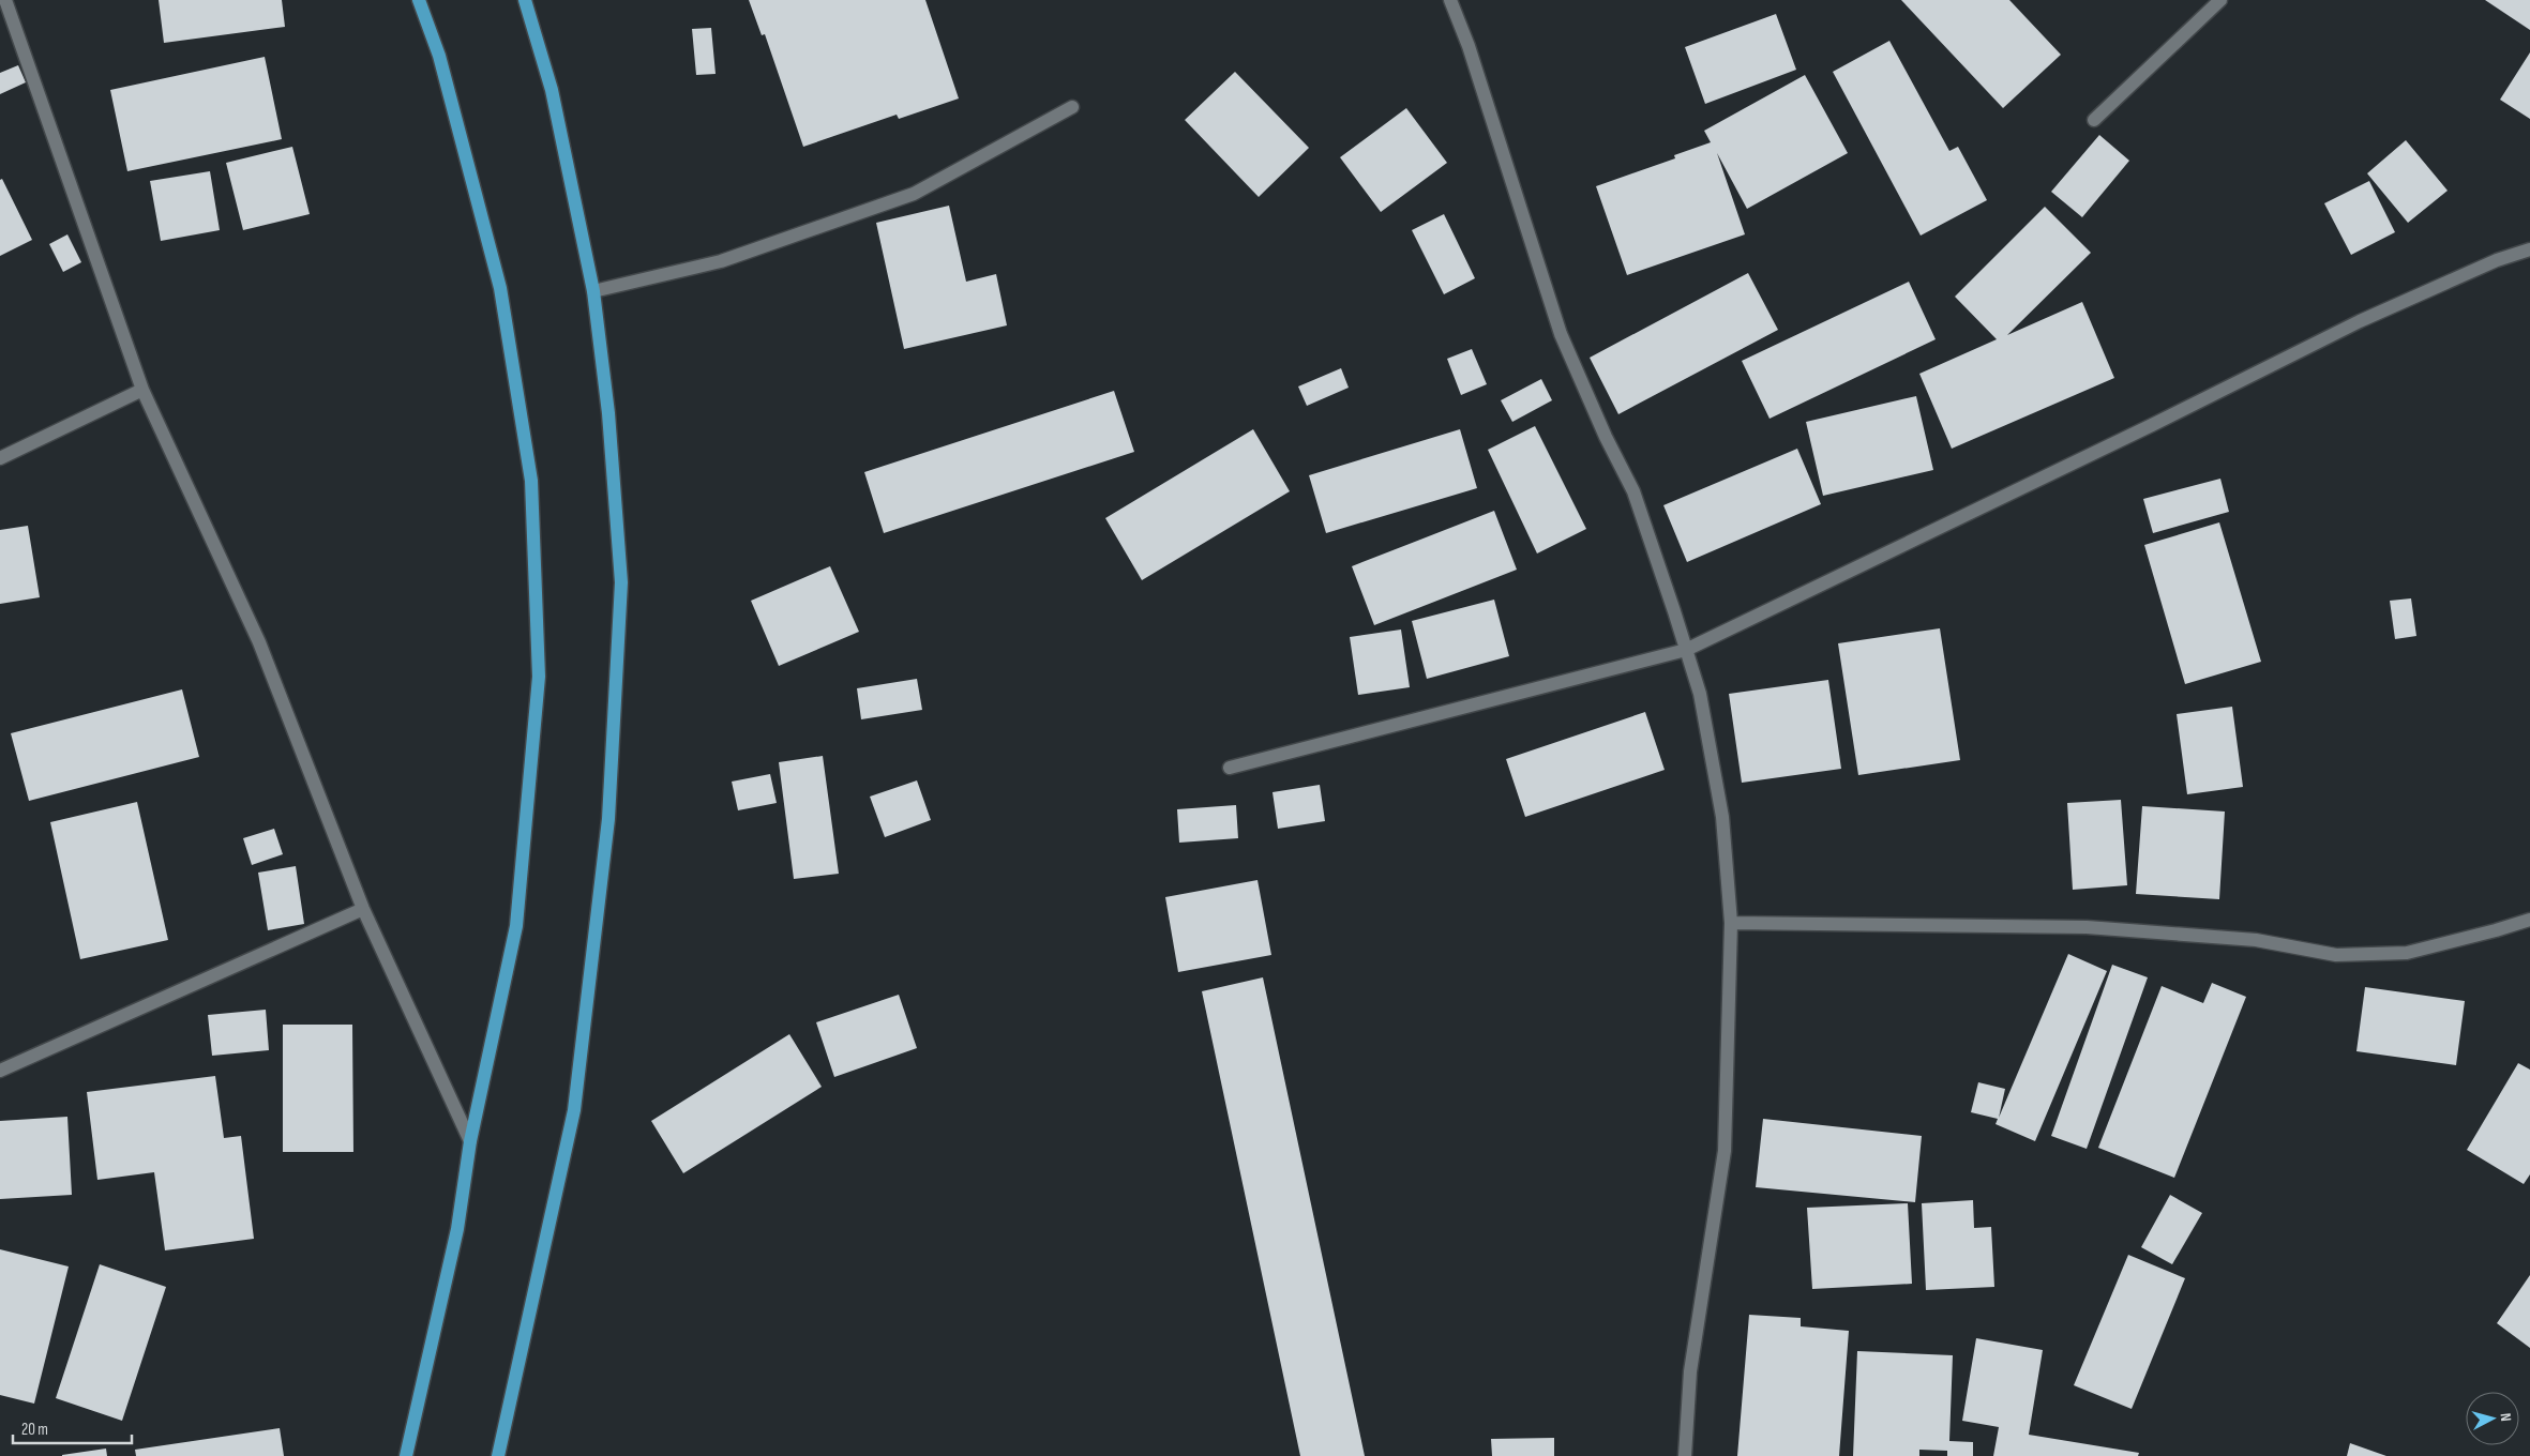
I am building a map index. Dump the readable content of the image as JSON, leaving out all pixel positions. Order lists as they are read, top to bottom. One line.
{"scale_bar":"20 m","north":"right"}
